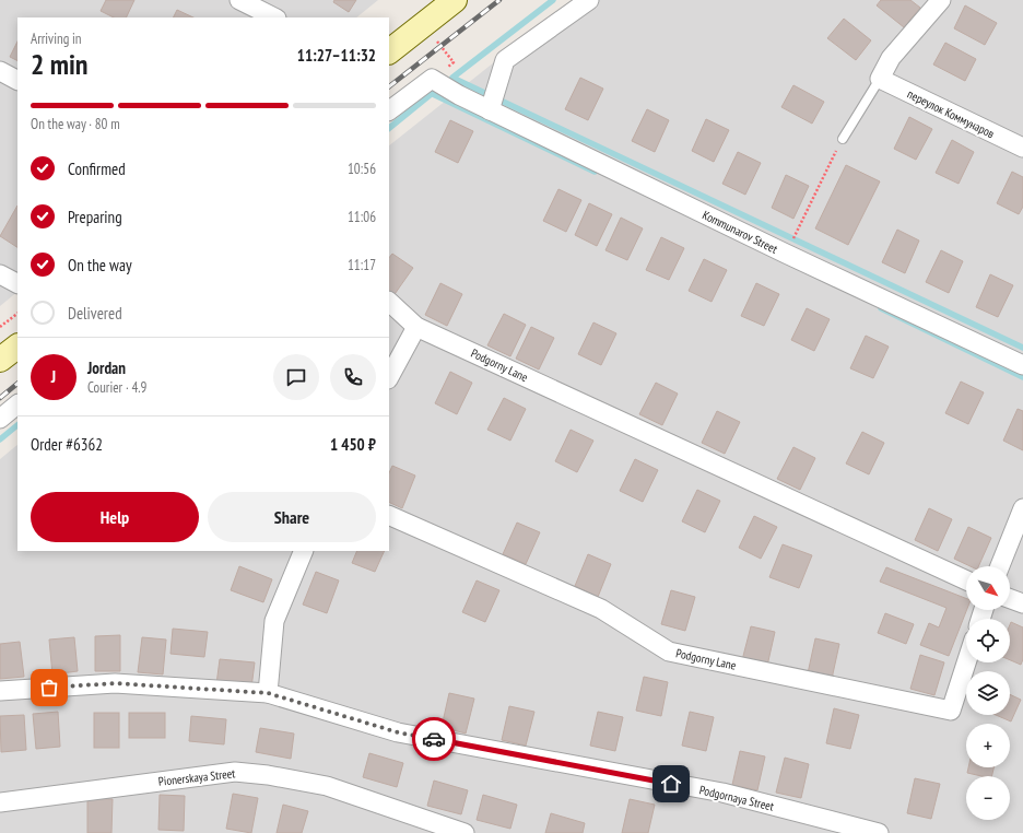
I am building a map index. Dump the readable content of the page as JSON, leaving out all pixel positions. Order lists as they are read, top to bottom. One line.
{"streets":{"street":["переулок Коммунаров","Kommunarov Street","Podgorny Lane","Pionerskaya Street","Podgornaya Street"]},"north":"bottom right","page":{"heading":["2 min","Arriving in","11:27–11:32"],"panel":["Jordan","Courier · 4.9","Order #6362","1 450 ₽"],"bar":"On the way · 80 m","list":[["Confirmed","10:56"],["Preparing","11:06"],["On the way","11:17"],"Delivered"],"round":"J","buttons":["Help","Share"],"map_buttons":["+","−"]}}
